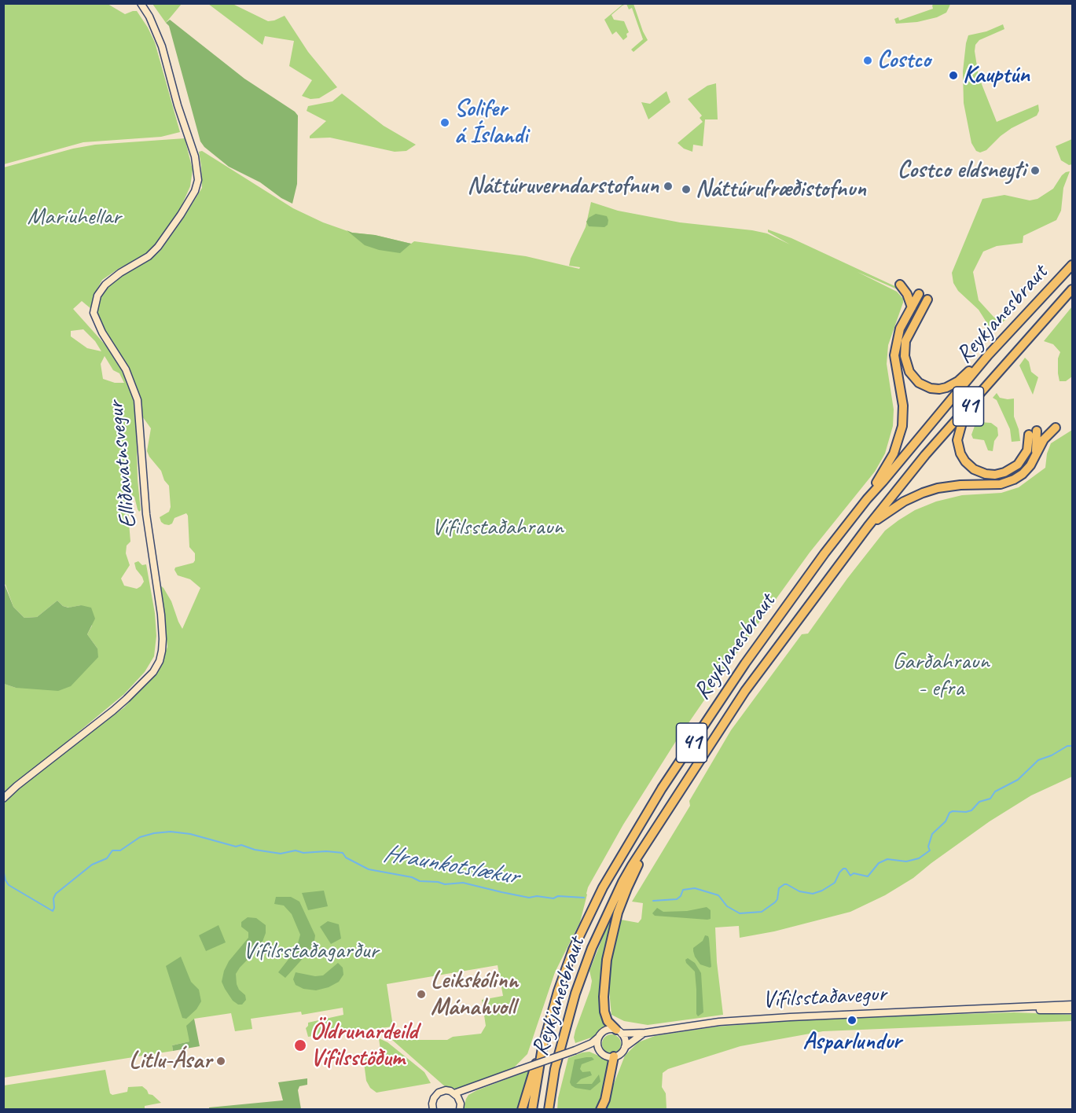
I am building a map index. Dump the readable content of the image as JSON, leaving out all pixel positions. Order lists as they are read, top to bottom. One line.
{"streets":{"highway":["Reykjanesbraut","41"],"main road":["Elliðavatnsvegur","Vífilsstaðavegur"]},"water":["Hraunkotslækur"],"parks":["Maríuhellar","Vífilsstaðahraun","Garðahraun - efra","Vífilsstaðagarður"],"places":["Costco","Kauptún","Solifer á Íslandi","Costco eldsneyti","Náttúruverndarstofnun","Náttúrufræðistofnun","Leikskólinn Mánahvoll","Asparlundur","Öldrunardeild Vífilsstöðum","Litlu-Ásar"]}
